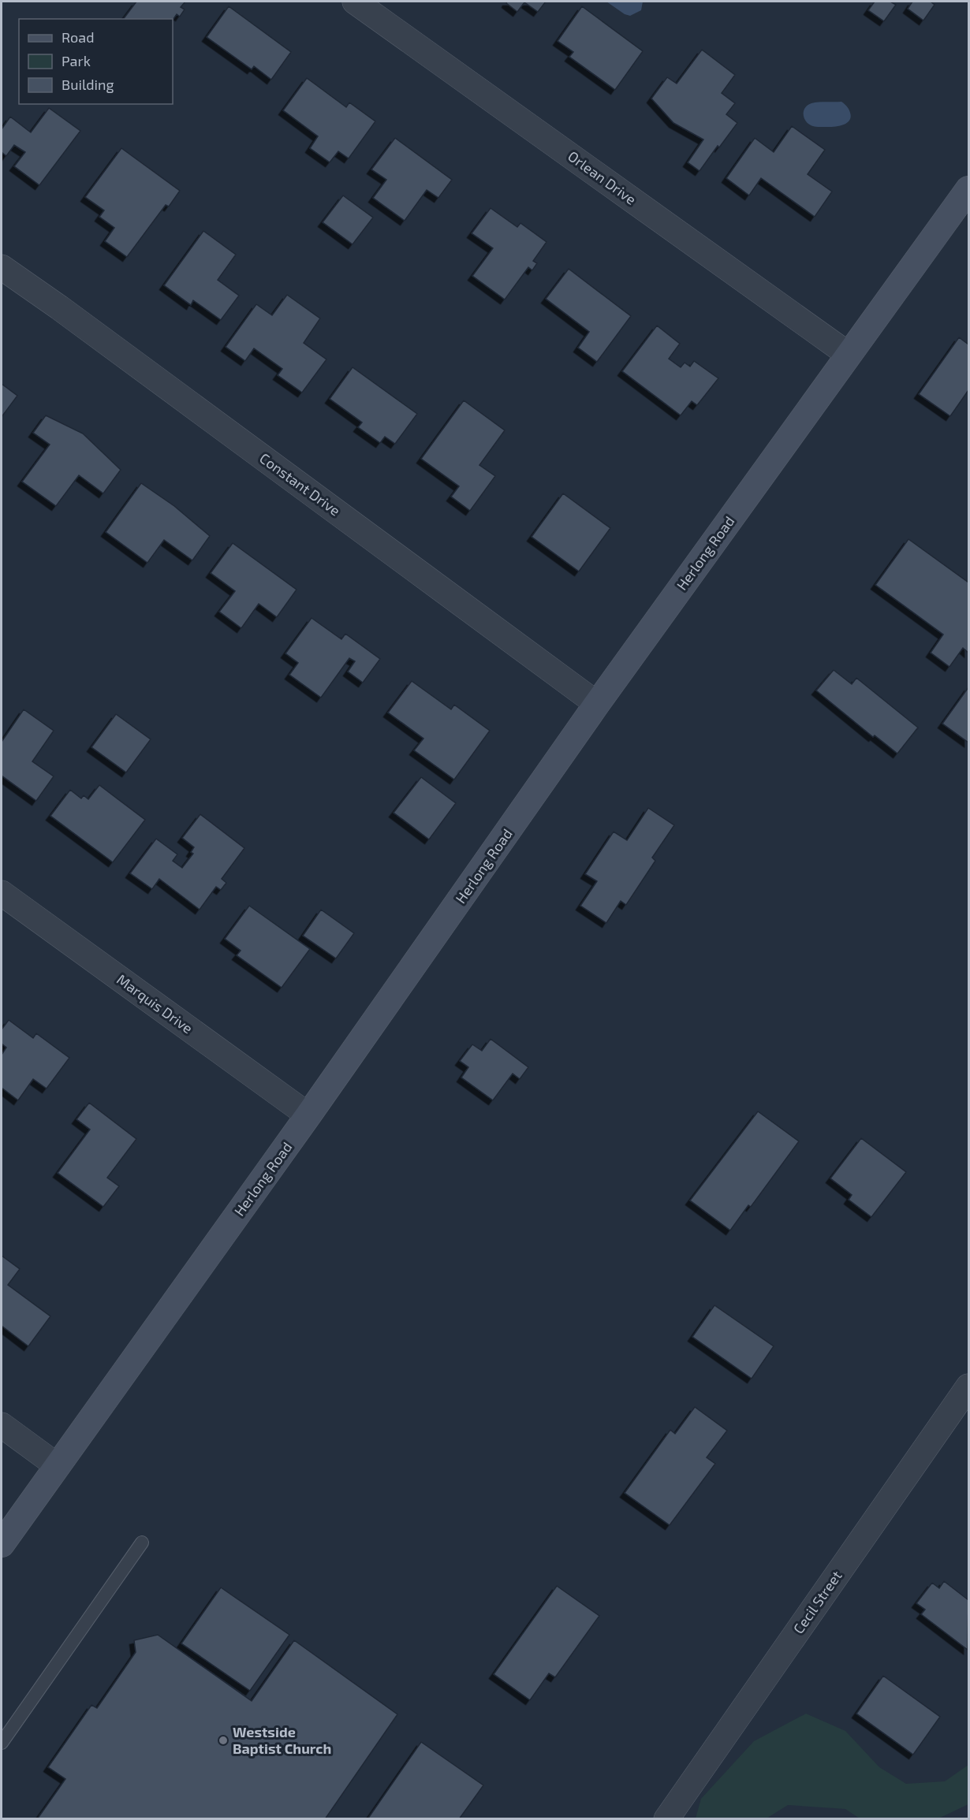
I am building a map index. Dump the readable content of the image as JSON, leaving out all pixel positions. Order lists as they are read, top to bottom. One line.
{"streets":{"street":["Orlean Drive","Constant Drive","Herlong Road","Marquis Drive","Cecil Street"]},"crossings":[["Orlean Drive","Herlong Road"],["Constant Drive","Herlong Road"],["Herlong Road","Marquis Drive"]],"places":["Westside Baptist Church"],"legend":["Road","Park","Building"]}
